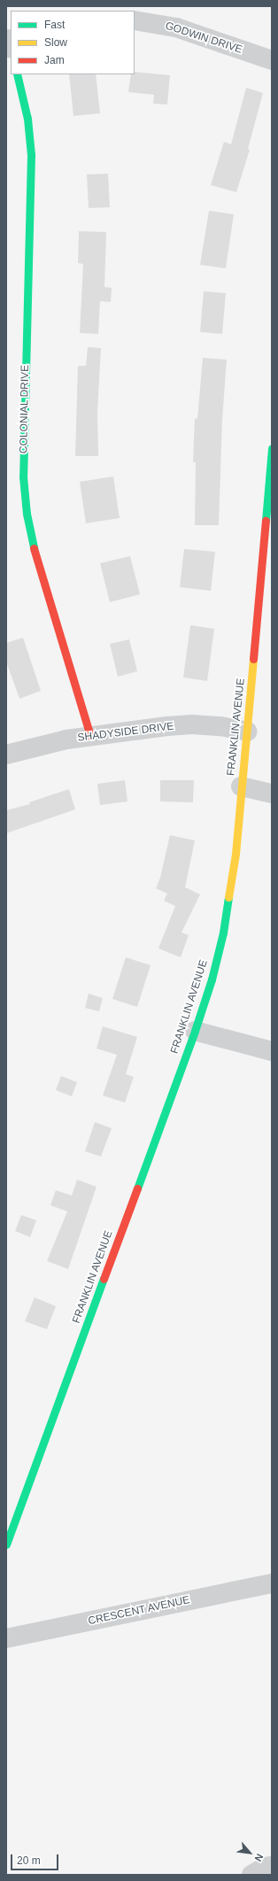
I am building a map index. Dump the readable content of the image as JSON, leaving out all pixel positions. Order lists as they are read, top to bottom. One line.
{"streets":{"main road":["COLONIAL DRIVE","FRANKLIN AVENUE"],"street":["GODWIN DRIVE","SHADYSIDE DRIVE","CRESCENT AVENUE"]},"crossings":[["COLONIAL DRIVE","SHADYSIDE DRIVE"],["FRANKLIN AVENUE","SHADYSIDE DRIVE"]],"legend":["Fast","Slow","Jam"],"scale_bar":"20 m","north":"bottom right"}
